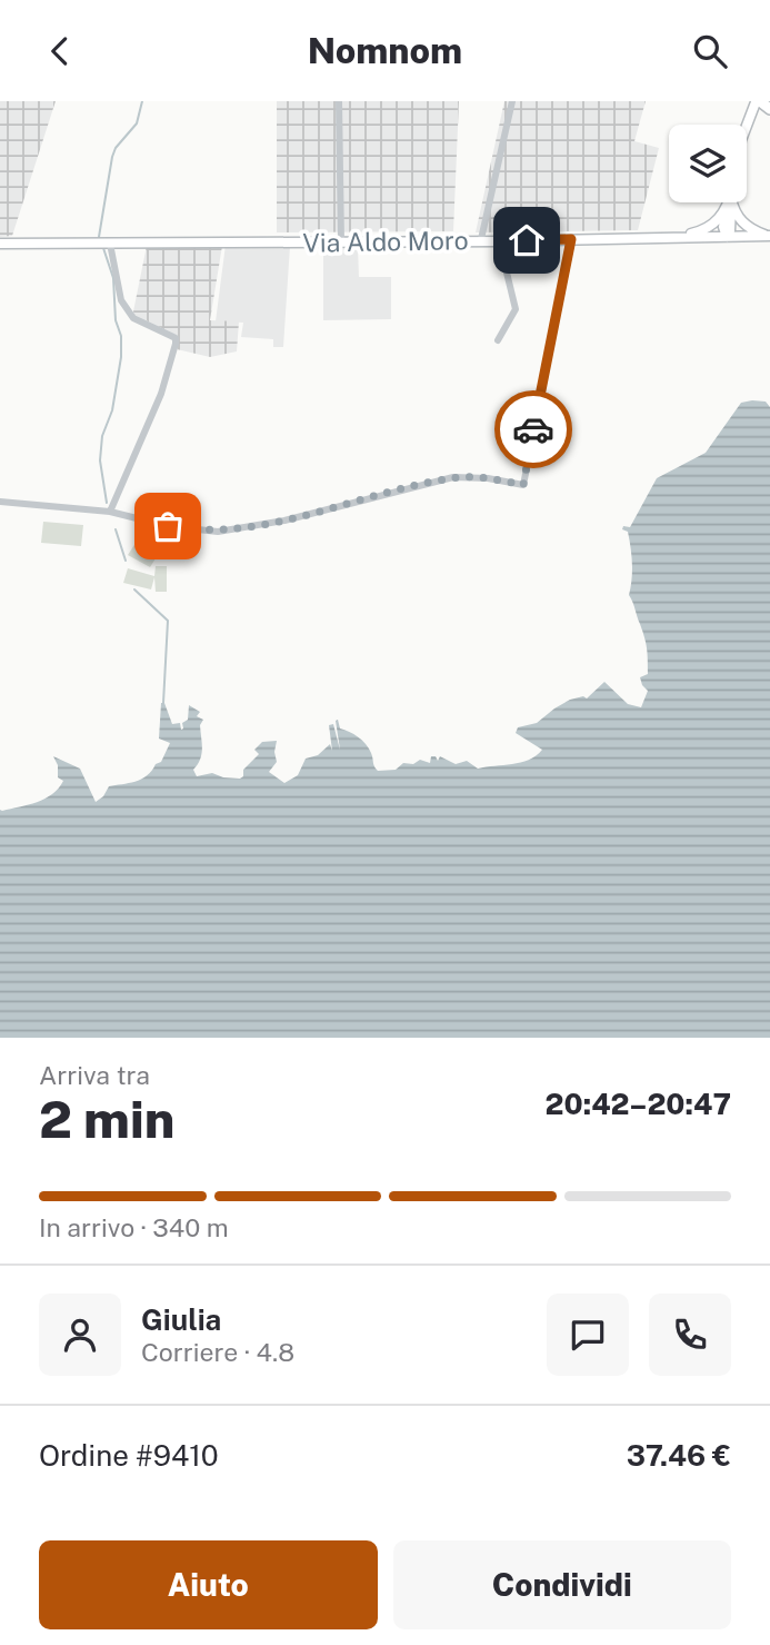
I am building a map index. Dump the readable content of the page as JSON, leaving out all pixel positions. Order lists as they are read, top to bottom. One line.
{"streets":{"main road":["Via Aldo Moro"]},"page":{"header":"Nomnom","heading":["2 min","Arriva tra","20:42–20:47"],"panel":["Giulia","Corriere · 4.8","Ordine #9410","37.46 €"],"bar":"In arrivo · 340 m","buttons":["Aiuto","Condividi"]}}
